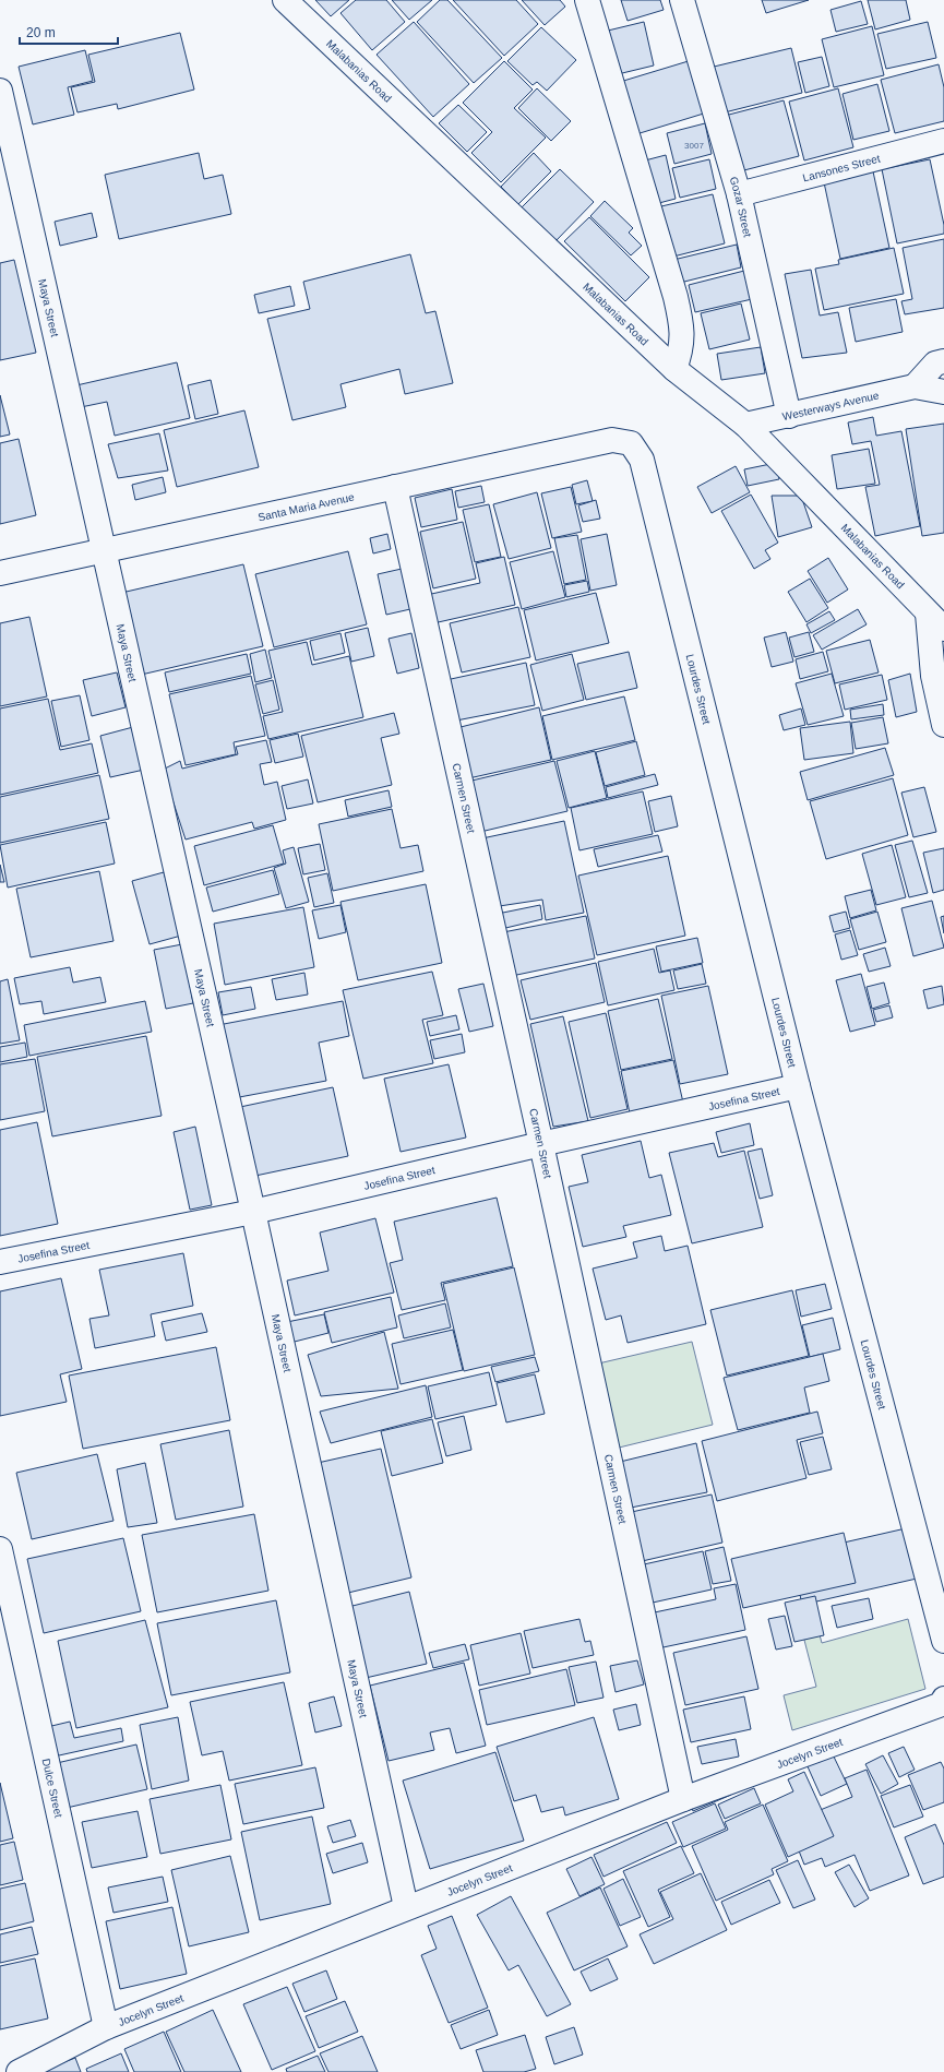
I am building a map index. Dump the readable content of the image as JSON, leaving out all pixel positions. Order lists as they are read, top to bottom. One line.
{"streets":{"street":["Malabanias Road","Lansones Street","Gozar Street","Maya Street","Westerways Avenue","Santa Maria Avenue","Lourdes Street","Carmen Street","Josefina Street","Jocelyn Street","Dulce Street"]},"crossings":[["Malabanias Road","Westerways Avenue"],["Lansones Street","Gozar Street"],["Gozar Street","Westerways Avenue"],["Maya Street","Santa Maria Avenue"],["Maya Street","Josefina Street"],["Maya Street","Jocelyn Street"],["Santa Maria Avenue","Lourdes Street"],["Santa Maria Avenue","Carmen Street"],["Lourdes Street","Josefina Street"],["Carmen Street","Josefina Street"],["Carmen Street","Jocelyn Street"],["Jocelyn Street","Dulce Street"]],"house_numbers":["3007"],"scale_bar":"20 m"}
